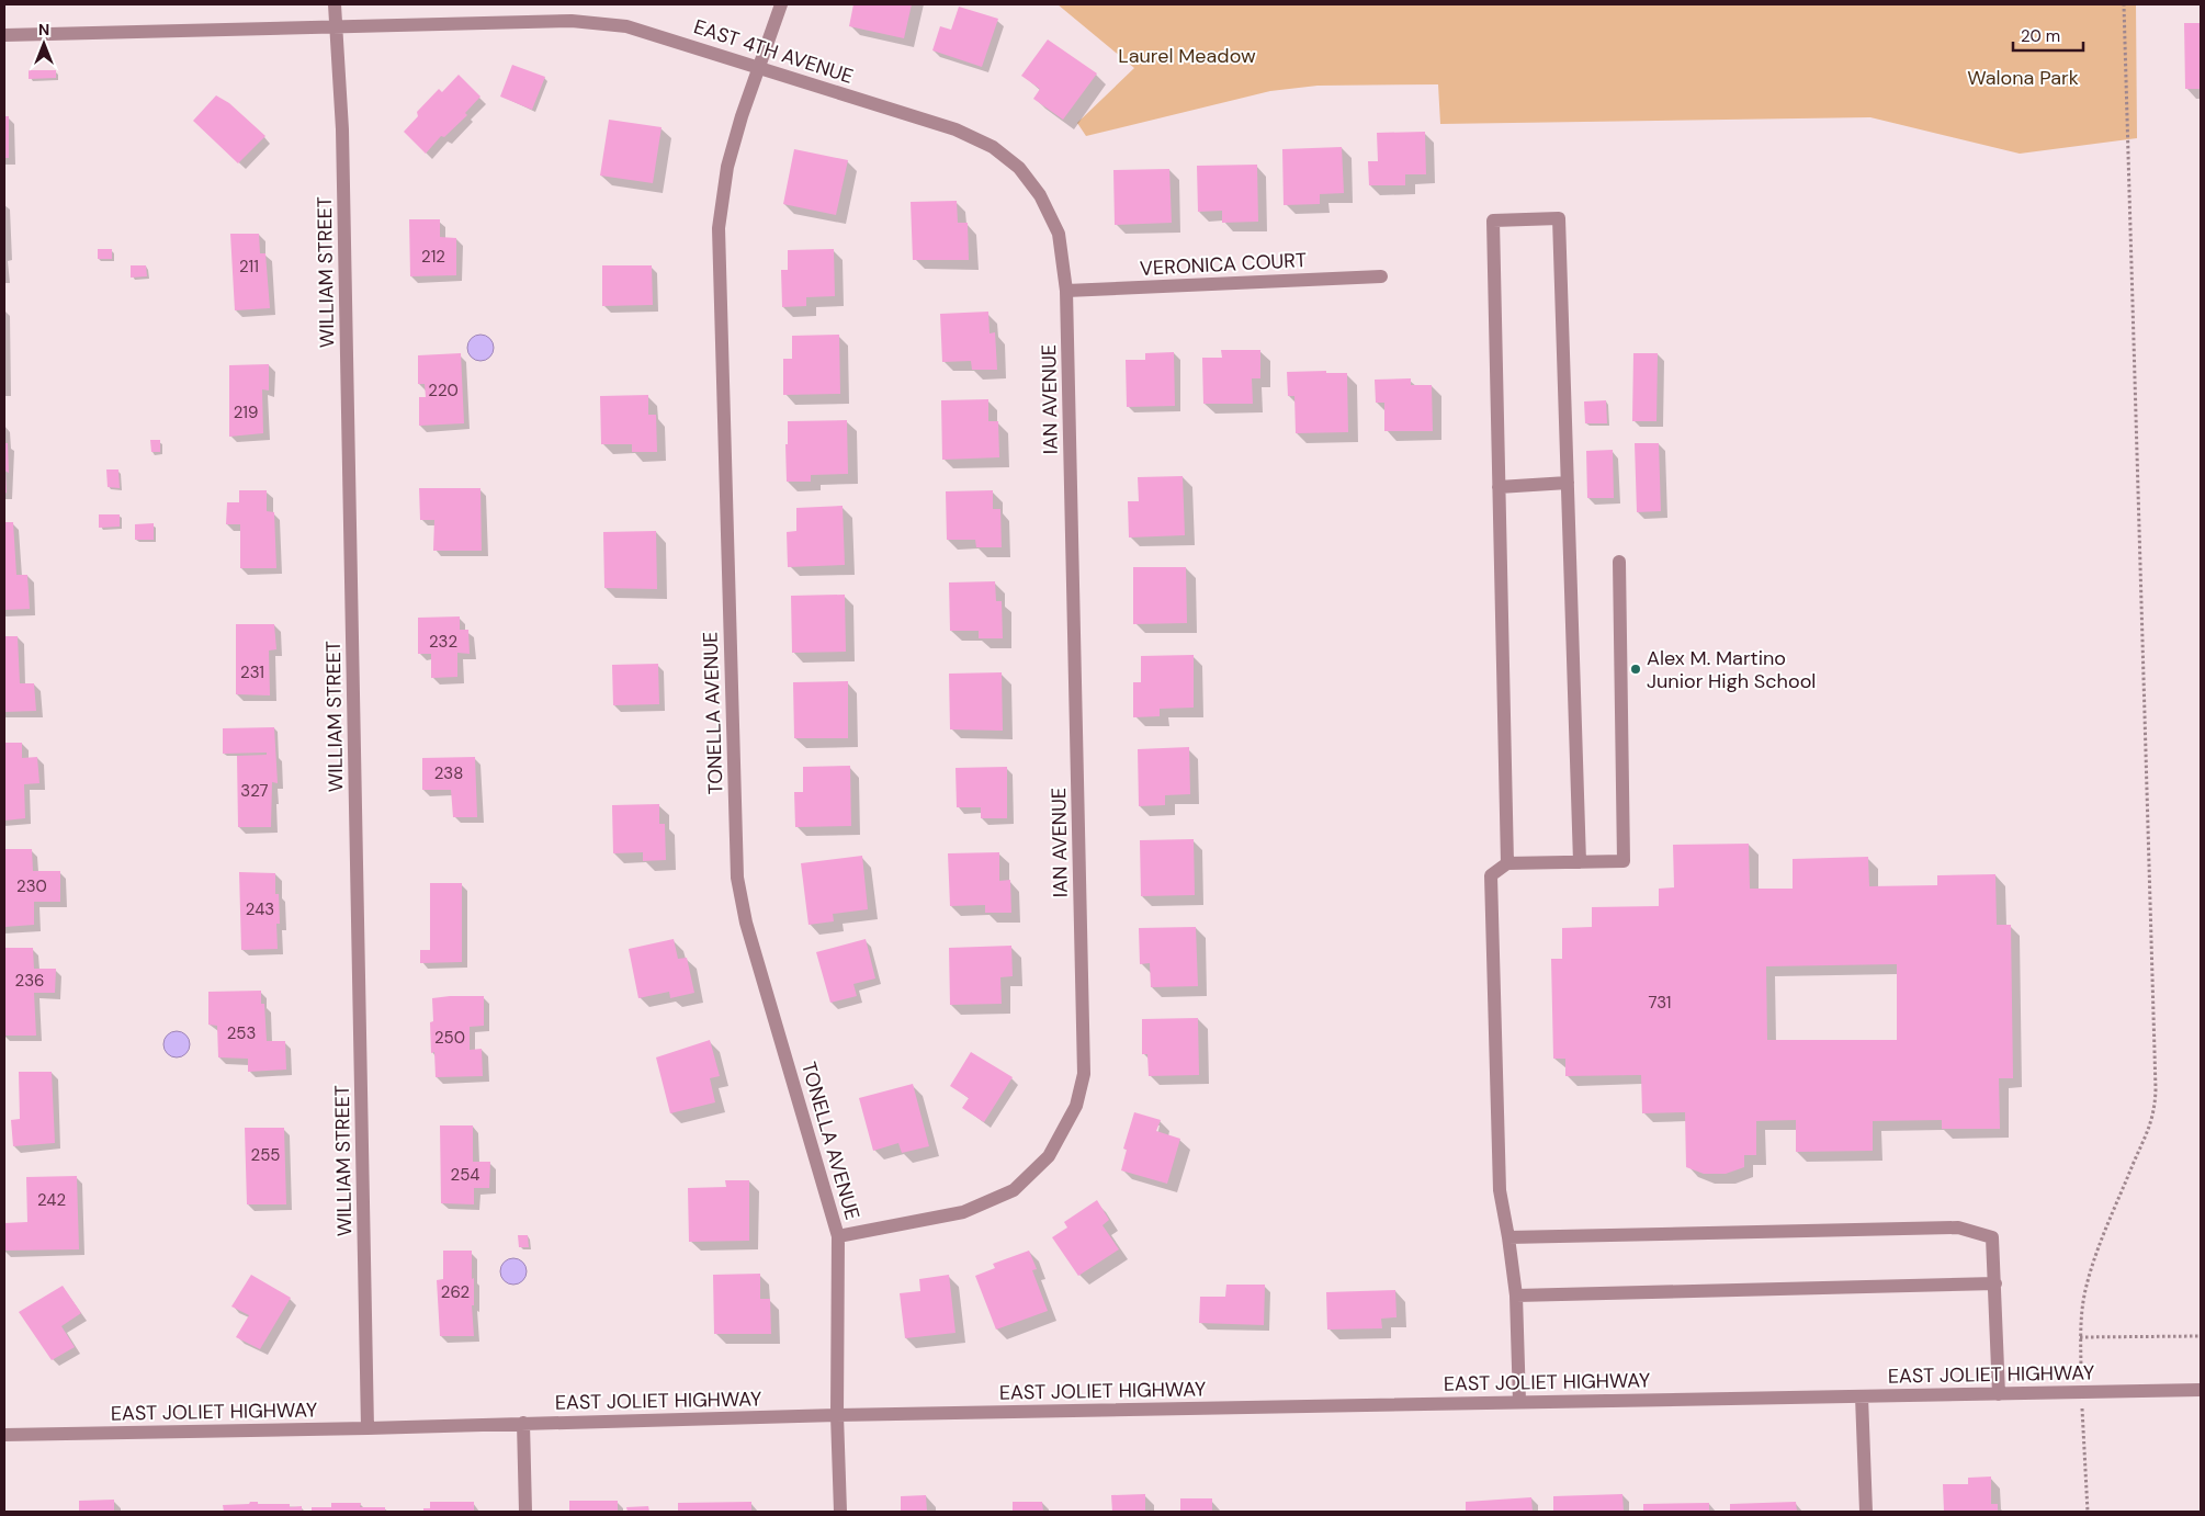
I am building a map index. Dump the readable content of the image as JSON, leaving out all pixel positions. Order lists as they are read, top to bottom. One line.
{"streets":{"street":["EAST 4TH AVENUE","VERONICA COURT","WILLIAM STREET","IAN AVENUE","TONELLA AVENUE","EAST JOLIET HIGHWAY"]},"crossings":[["EAST 4TH AVENUE","VERONICA COURT"],["EAST 4TH AVENUE","WILLIAM STREET"],["EAST 4TH AVENUE","IAN AVENUE"],["EAST 4TH AVENUE","TONELLA AVENUE"],["VERONICA COURT","IAN AVENUE"],["WILLIAM STREET","EAST JOLIET HIGHWAY"],["IAN AVENUE","TONELLA AVENUE"],["TONELLA AVENUE","EAST JOLIET HIGHWAY"]],"parks":["Laurel Meadow","Walona Park"],"places":["Alex M. Martino Junior High School"],"house_numbers":["212","211","220","219","232","231","238","327","230","243","236","731","253","250","255","254","242","262"],"scale_bar":"20 m","north":"top"}
